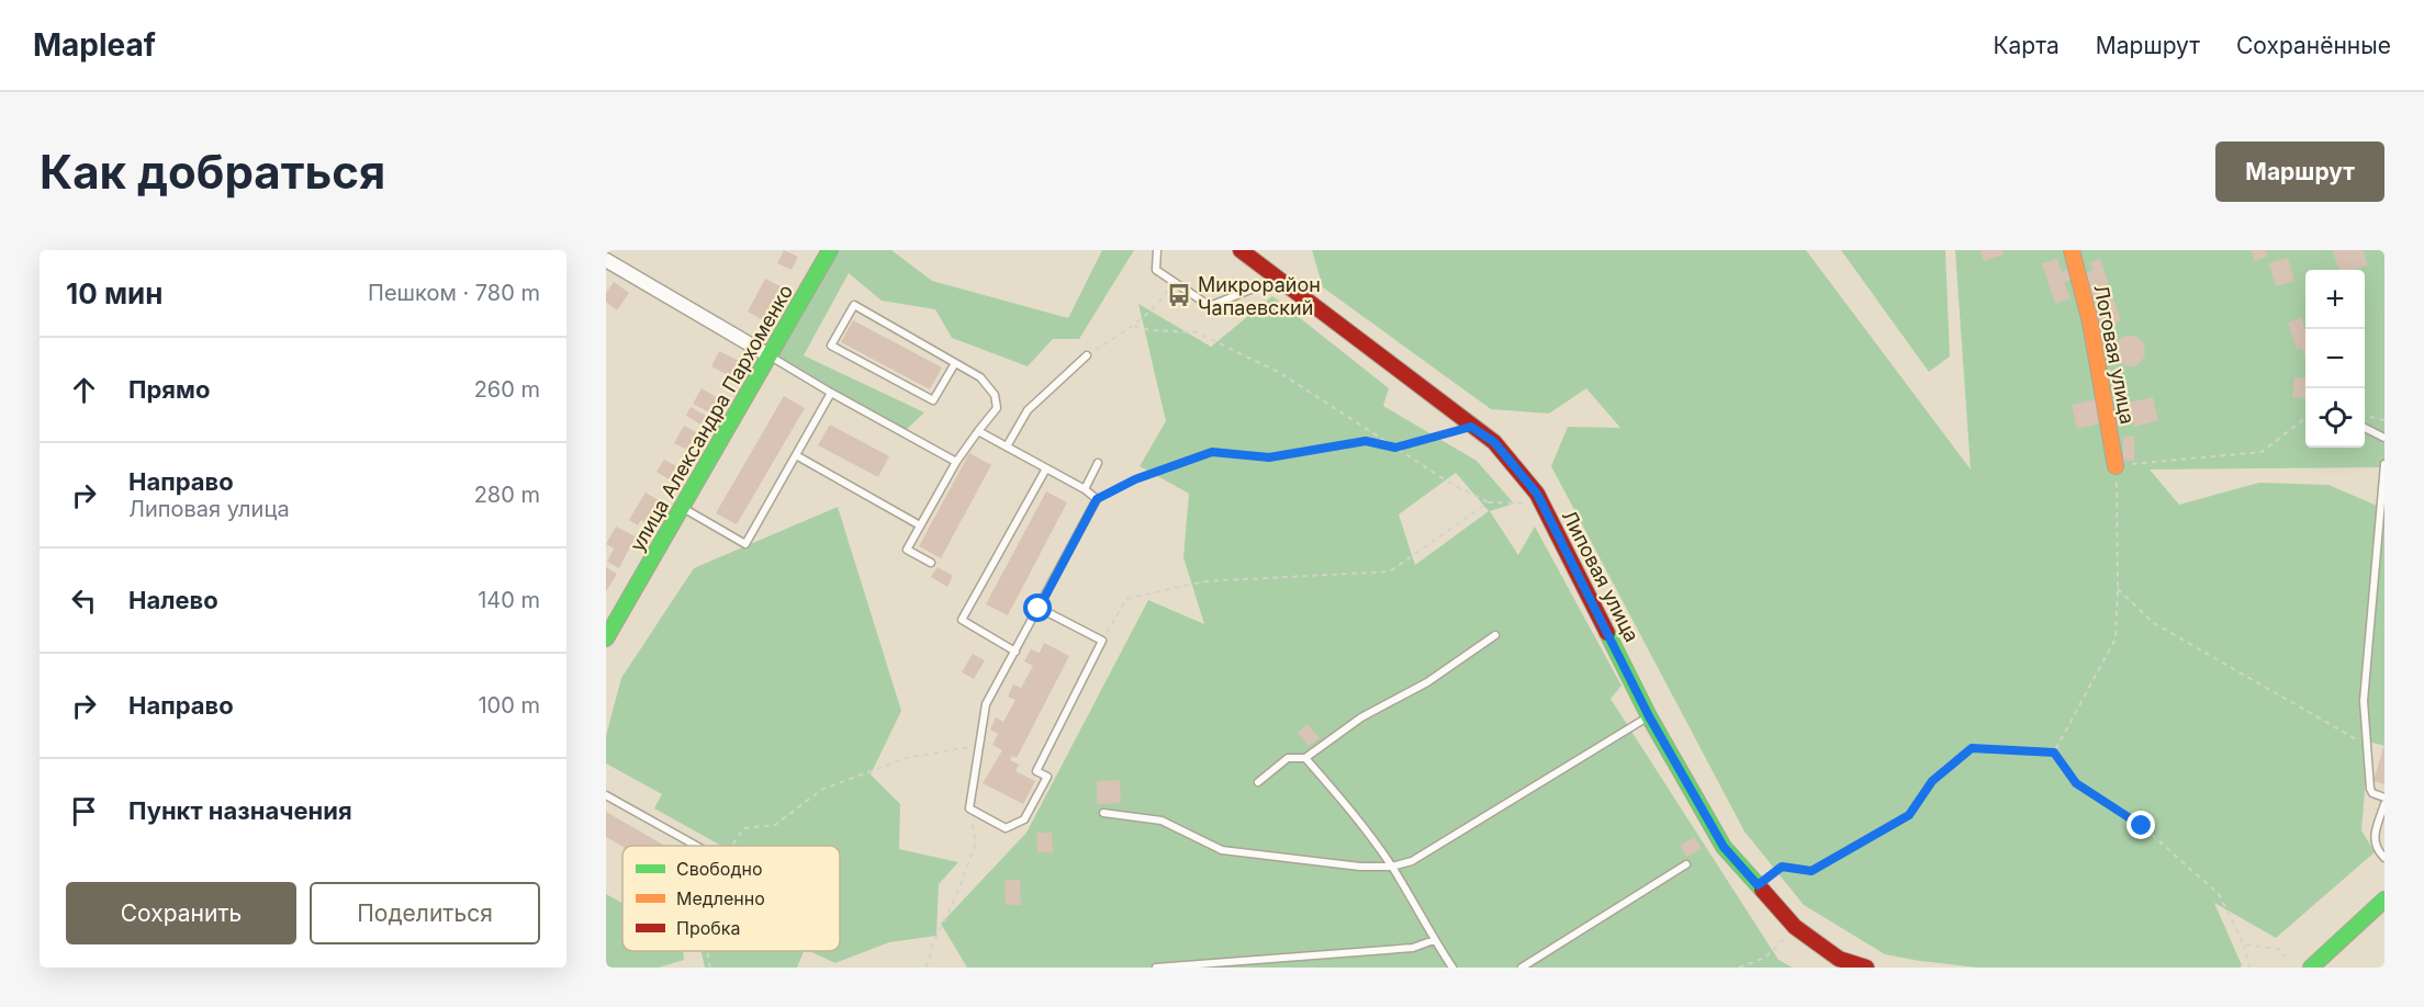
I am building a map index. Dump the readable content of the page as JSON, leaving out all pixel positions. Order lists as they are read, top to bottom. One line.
{"streets":{"street":["Логовая улица","улица Александра Пархоменко","Липовая улица"]},"places":{"bus stop":["Микрорайон Чапаевский"]},"legend":["Свободно","Медленно","Пробка"],"page":{"header":"Mapleaf","nav":["Карта","Маршрут","Сохранённые"],"buttons":["Маршрут",["Сохранить","Поделиться"]],"title":"Как добраться","heading":["10 мин","Пешком · 780 m"],"map_buttons":["+","−"],"list":[["Прямо","260 m"],["Направо","Липовая улица","280 m"],["Налево","140 m"],["Направо","100 m"],"Пункт назначения"]}}
